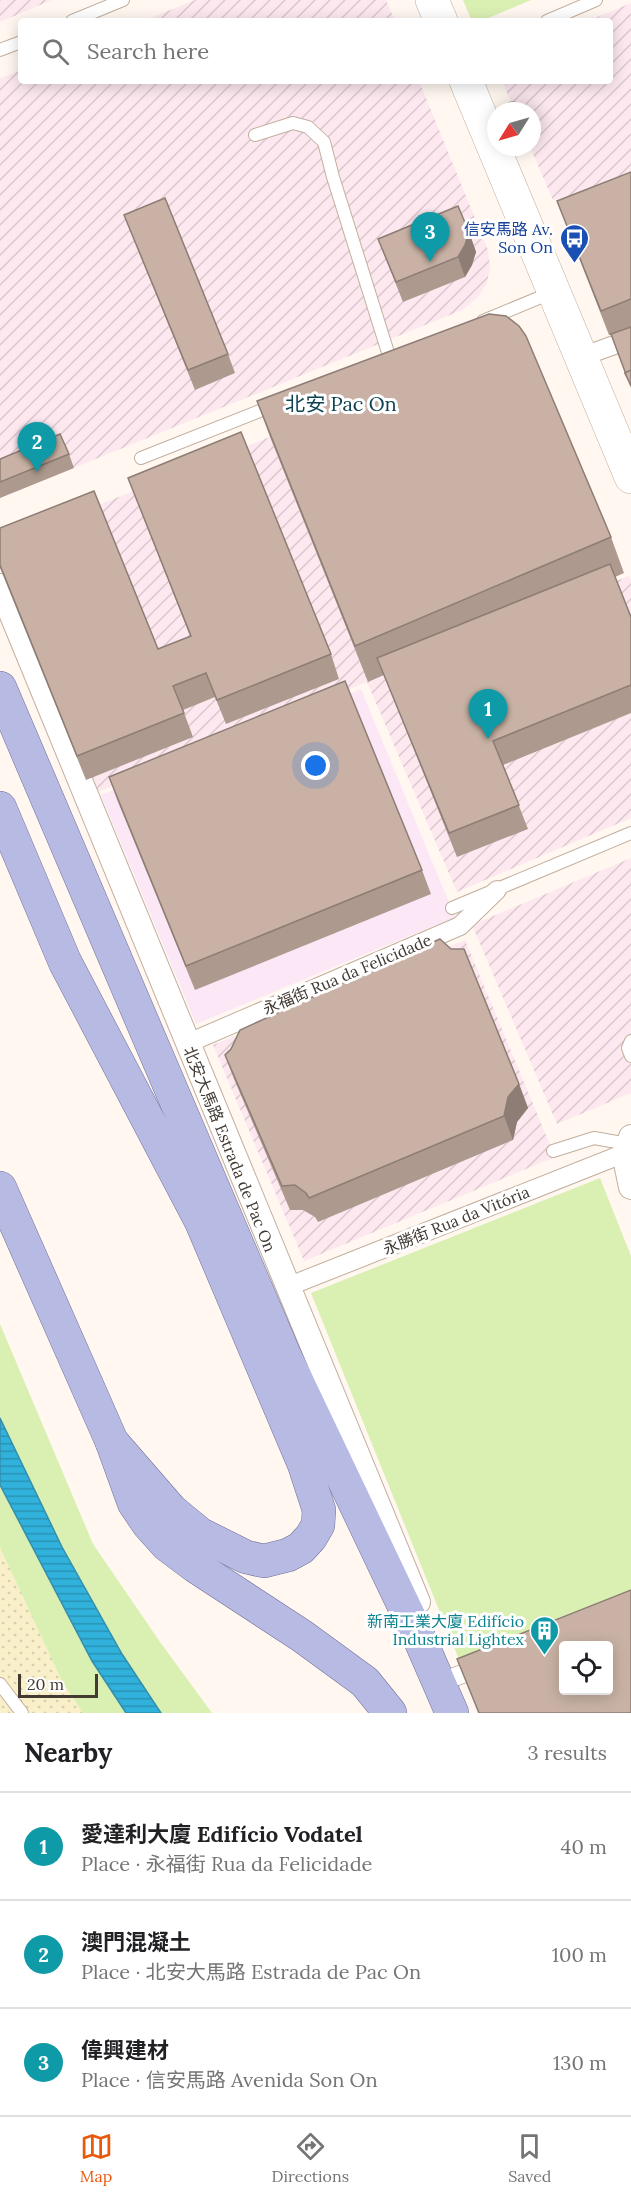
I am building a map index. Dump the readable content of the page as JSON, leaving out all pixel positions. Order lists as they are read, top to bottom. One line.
{"streets":{"main road":["北安大馬路 Estrada de Pac On"],"street":["永福街 Rua da Felicidade","永勝街 Rua da Vitória"]},"crossings":[["永福街 Rua da Felicidade","北安大馬路 Estrada de Pac On"],["北安大馬路 Estrada de Pac On","永勝街 Rua da Vitória"]],"districts":["北安 Pac On"],"places":{"bus stop":["信安馬路 Av. Son On"],"building":["新南工業大廈 Edifício Industrial Lightex"]},"scale_bar":"20 m","north":"bottom left","page":{"search":"Search here","pins":["3","2","1"],"scale":"20 m","heading":["Nearby","3 results"],"list":[{"mark":"1","name":"愛達利大廈 Edifício Vodatel","note":"Place · 永福街 Rua da Felicidade","value":"40 m"},{"mark":"2","name":"澳門混凝土","note":"Place · 北安大馬路 Estrada de Pac On","value":"100 m"},{"mark":"3","name":"偉興建材","note":"Place · 信安馬路 Avenida Son On","value":"130 m"}],"nav":["Map","Directions","Saved"]}}
